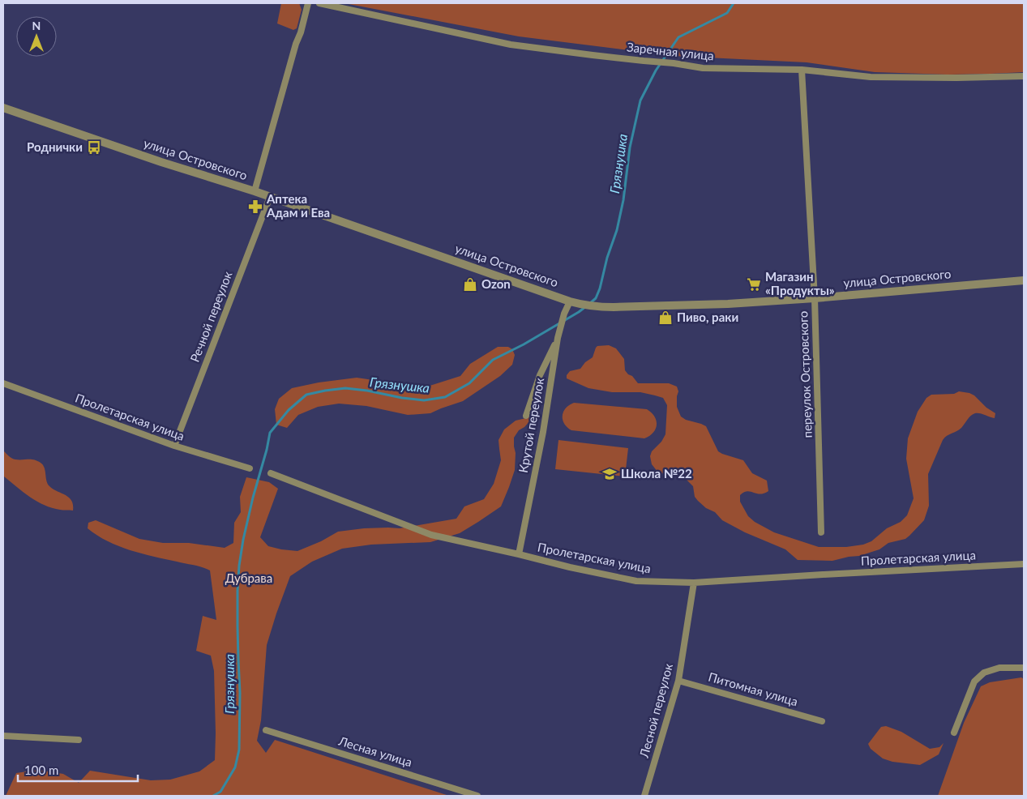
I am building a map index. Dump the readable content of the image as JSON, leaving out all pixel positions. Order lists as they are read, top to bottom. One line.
{"streets":{"street":["Заречная улица","улица Островского","Речной переулок","переулок Островского","Пролетарская улица","Крутой переулок","Питомная улица","Лесной переулок","Лесная улица"]},"crossings":[["Заречная улица","переулок Островского"],["улица Островского","Речной переулок"],["улица Островского","переулок Островского"],["улица Островского","Крутой переулок"],["Речной переулок","Пролетарская улица"],["Пролетарская улица","Крутой переулок"],["Пролетарская улица","Лесной переулок"],["Питомная улица","Лесной переулок"]],"water":["Грязнушка"],"parks":["Дубрава"],"places":{"bus stop":["Роднички"],"pharmacy":["Аптека Адам и Ева"],"shop":["Ozon","Пиво, раки"],"supermarket":["Магазин «Продукты»"],"school or university":["Школа №22"]},"scale_bar":"100 m","north":"top"}
